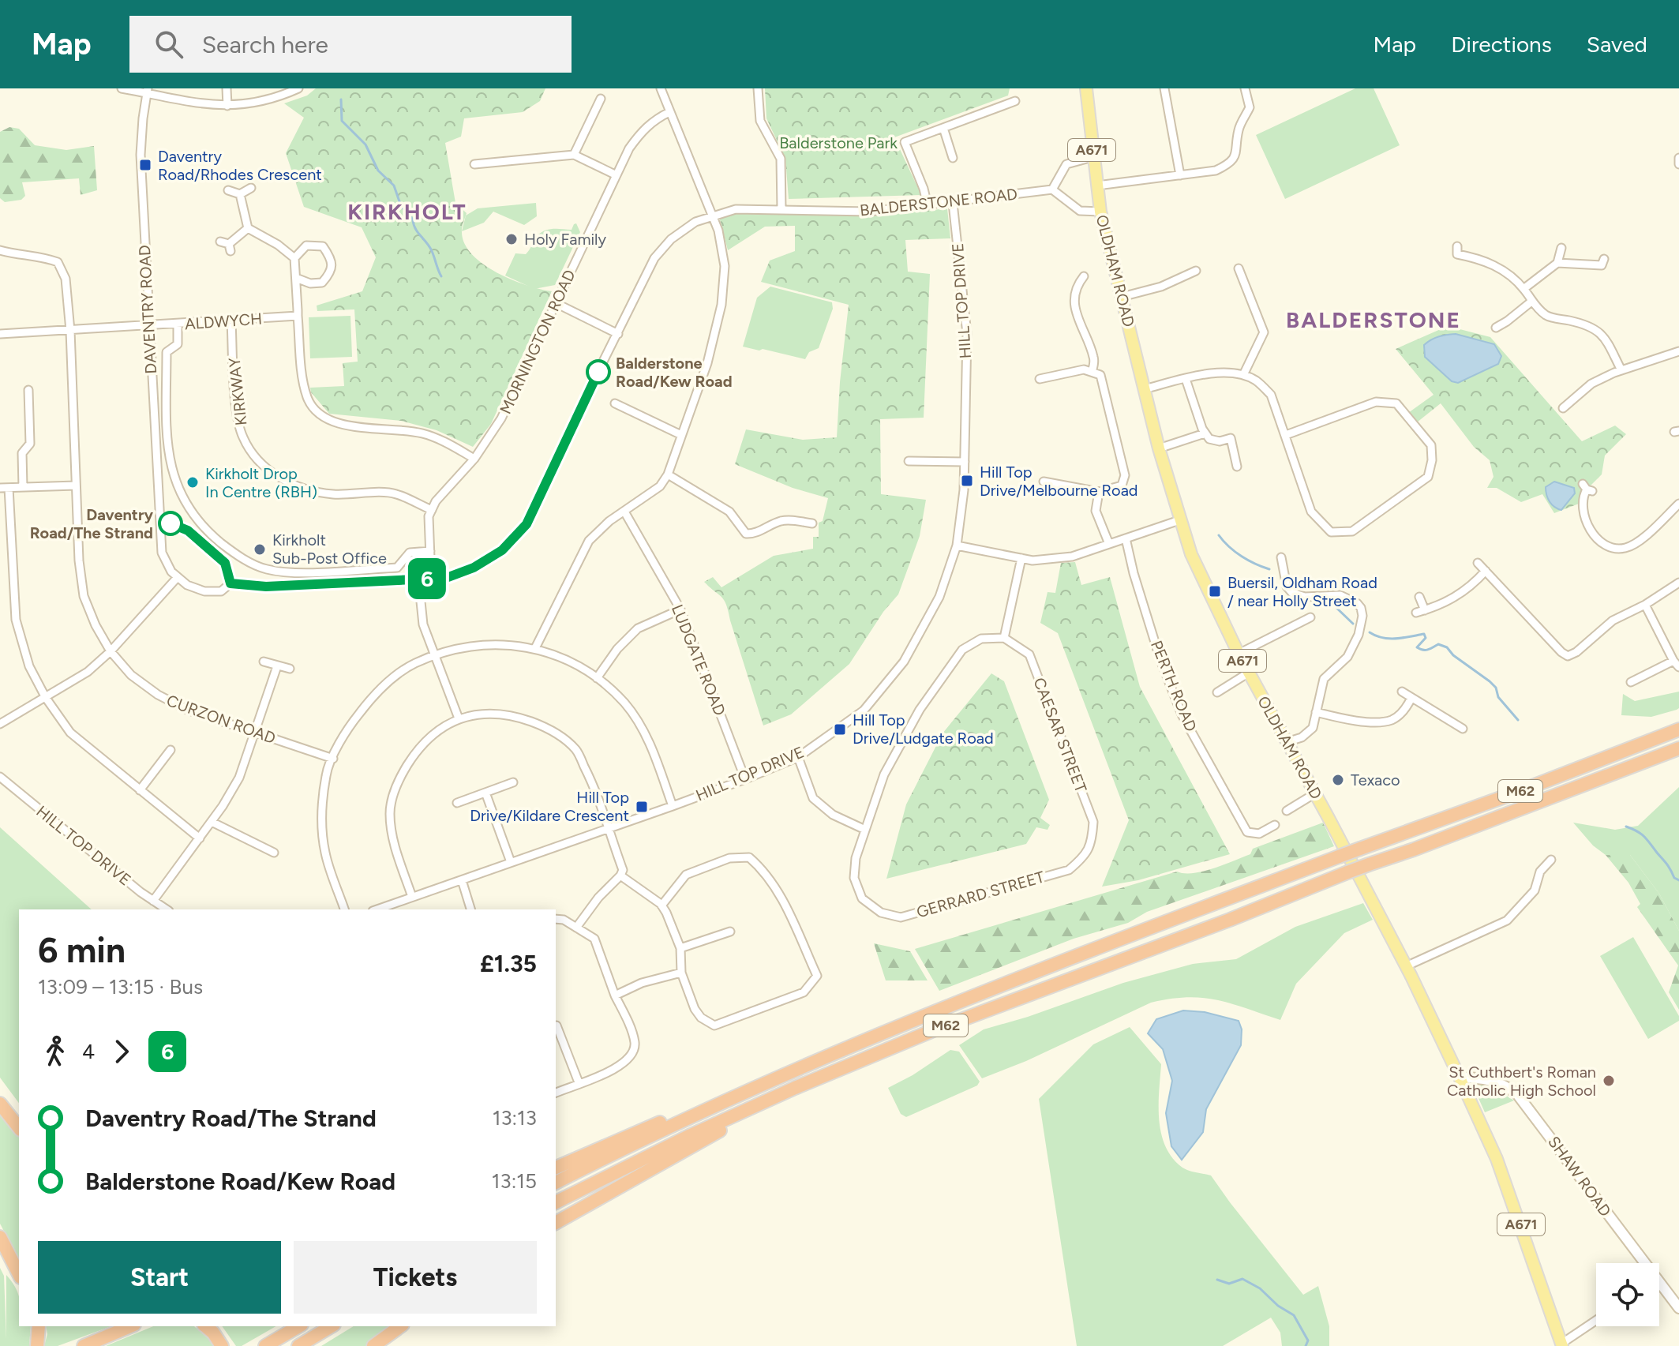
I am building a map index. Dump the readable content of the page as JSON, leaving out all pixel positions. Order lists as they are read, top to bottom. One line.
{"streets":{"highway":["M62"],"main road":["A671","OLDHAM ROAD"],"street":["BALDERSTONE ROAD","HILL TOP DRIVE","DAVENTRY ROAD","ALDWYCH","MORNINGTON ROAD","KIRKWAY","LUDGATE ROAD","PERTH ROAD","CURZON ROAD","CAESAR STREET","GERRARD STREET","SHAW ROAD"]},"crossings":[["BALDERSTONE ROAD","HILL TOP DRIVE"],["BALDERSTONE ROAD","DAVENTRY ROAD"],["OLDHAM ROAD","SHAW ROAD"],["HILL TOP DRIVE","LUDGATE ROAD"],["DAVENTRY ROAD","ALDWYCH"],["ALDWYCH","KIRKWAY"],["ALDWYCH","CURZON ROAD"],["MORNINGTON ROAD","KIRKWAY"],["CAESAR STREET","GERRARD STREET"]],"districts":["KIRKHOLT","BALDERSTONE"],"parks":["Balderstone Park"],"places":{"transit":["Daventry Road/Rhodes Crescent","Hill Top Drive/Melbourne Road","Buersil, Oldham Road / near Holly Street","Hill Top Drive/Ludgate Road","Hill Top Drive/Kildare Crescent"],"other":["Holy Family","Balderstone Road/Kew Road","Kirkholt Drop In Centre (RBH)","Daventry Road/The Strand","Kirkholt Sub-Post Office","Texaco","St Cuthbert's Roman Catholic High School"]},"lines":["bus line 6"],"page":{"header":"Map","search":"Search here","nav":["Map","Directions","Saved"],"on_map":"6","heading":["6 min","13:09 – 13:15 · Bus","£1.35"],"legs":["4","6"],"list":[{"name":"Daventry Road/The Strand","value":"13:13"},{"name":"Balderstone Road/Kew Road","value":"13:15"}],"buttons":["Start","Tickets"]}}
